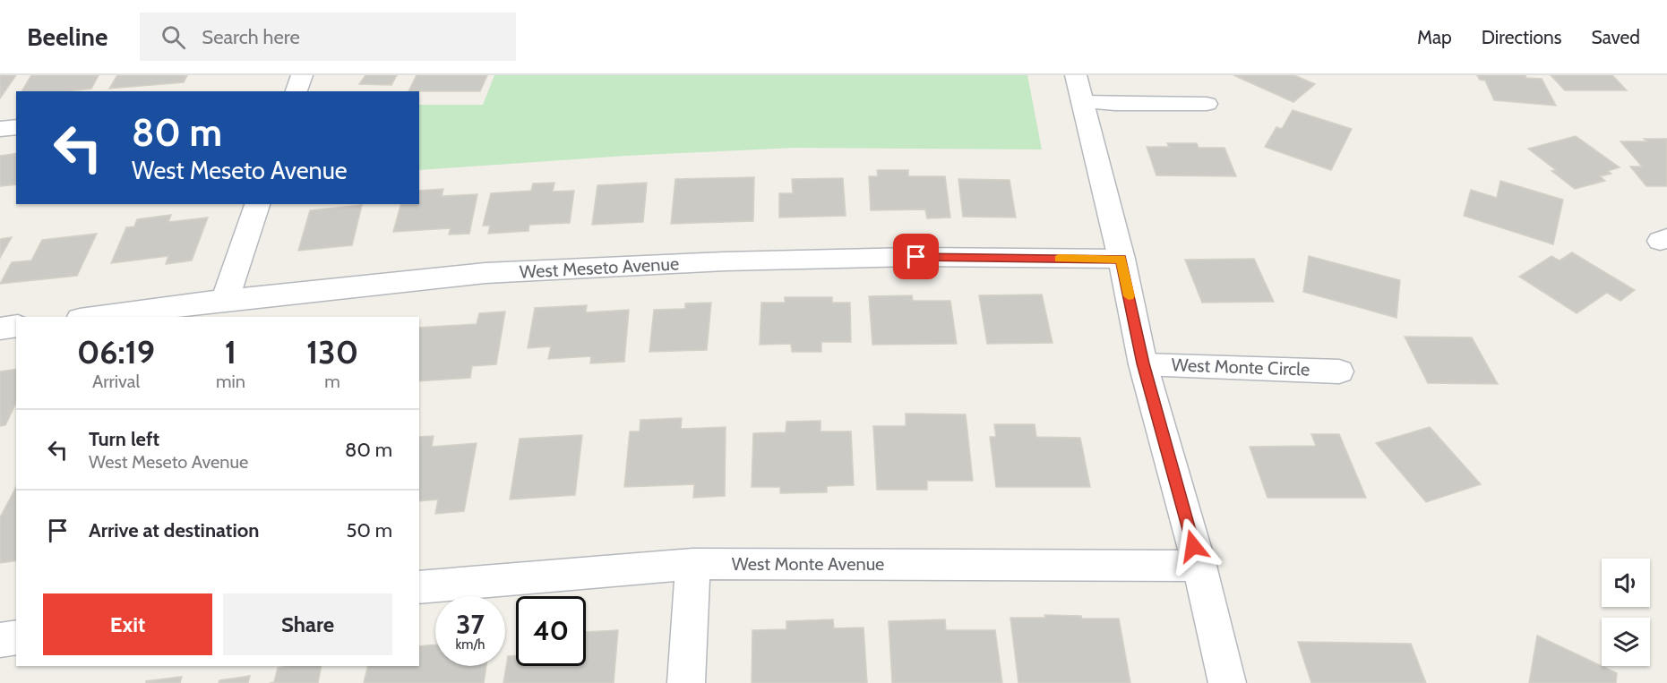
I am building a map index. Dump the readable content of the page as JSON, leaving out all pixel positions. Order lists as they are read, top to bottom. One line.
{"streets":{"street":["West Meseto Avenue","West Monte Circle","West Monte Avenue"]},"page":{"header":"Beeline","search":"Search here","nav":["Map","Directions","Saved"],"turn":["80 m","West Meseto Avenue"],"eta":["06:19","Arrival","1","min","130","m"],"list":[{"name":"Turn left","note":"West Meseto Avenue","value":"80 m"},{"name":"Arrive at destination","value":"50 m"}],"buttons":["Exit","Share"],"speed":"37 km/h","limit":"40"}}
